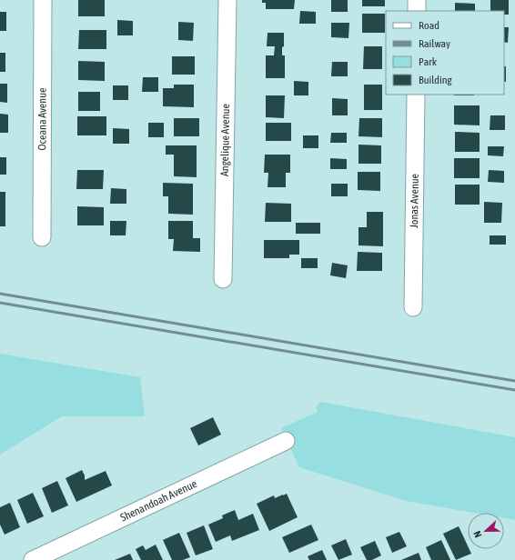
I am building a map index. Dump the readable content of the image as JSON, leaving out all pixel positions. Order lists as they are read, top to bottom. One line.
{"streets":{"street":["Oceana Avenue","Angelique Avenue","Jonas Avenue","Shenandoah Avenue"]},"legend":["Road","Railway","Park","Building"],"north":"left"}
